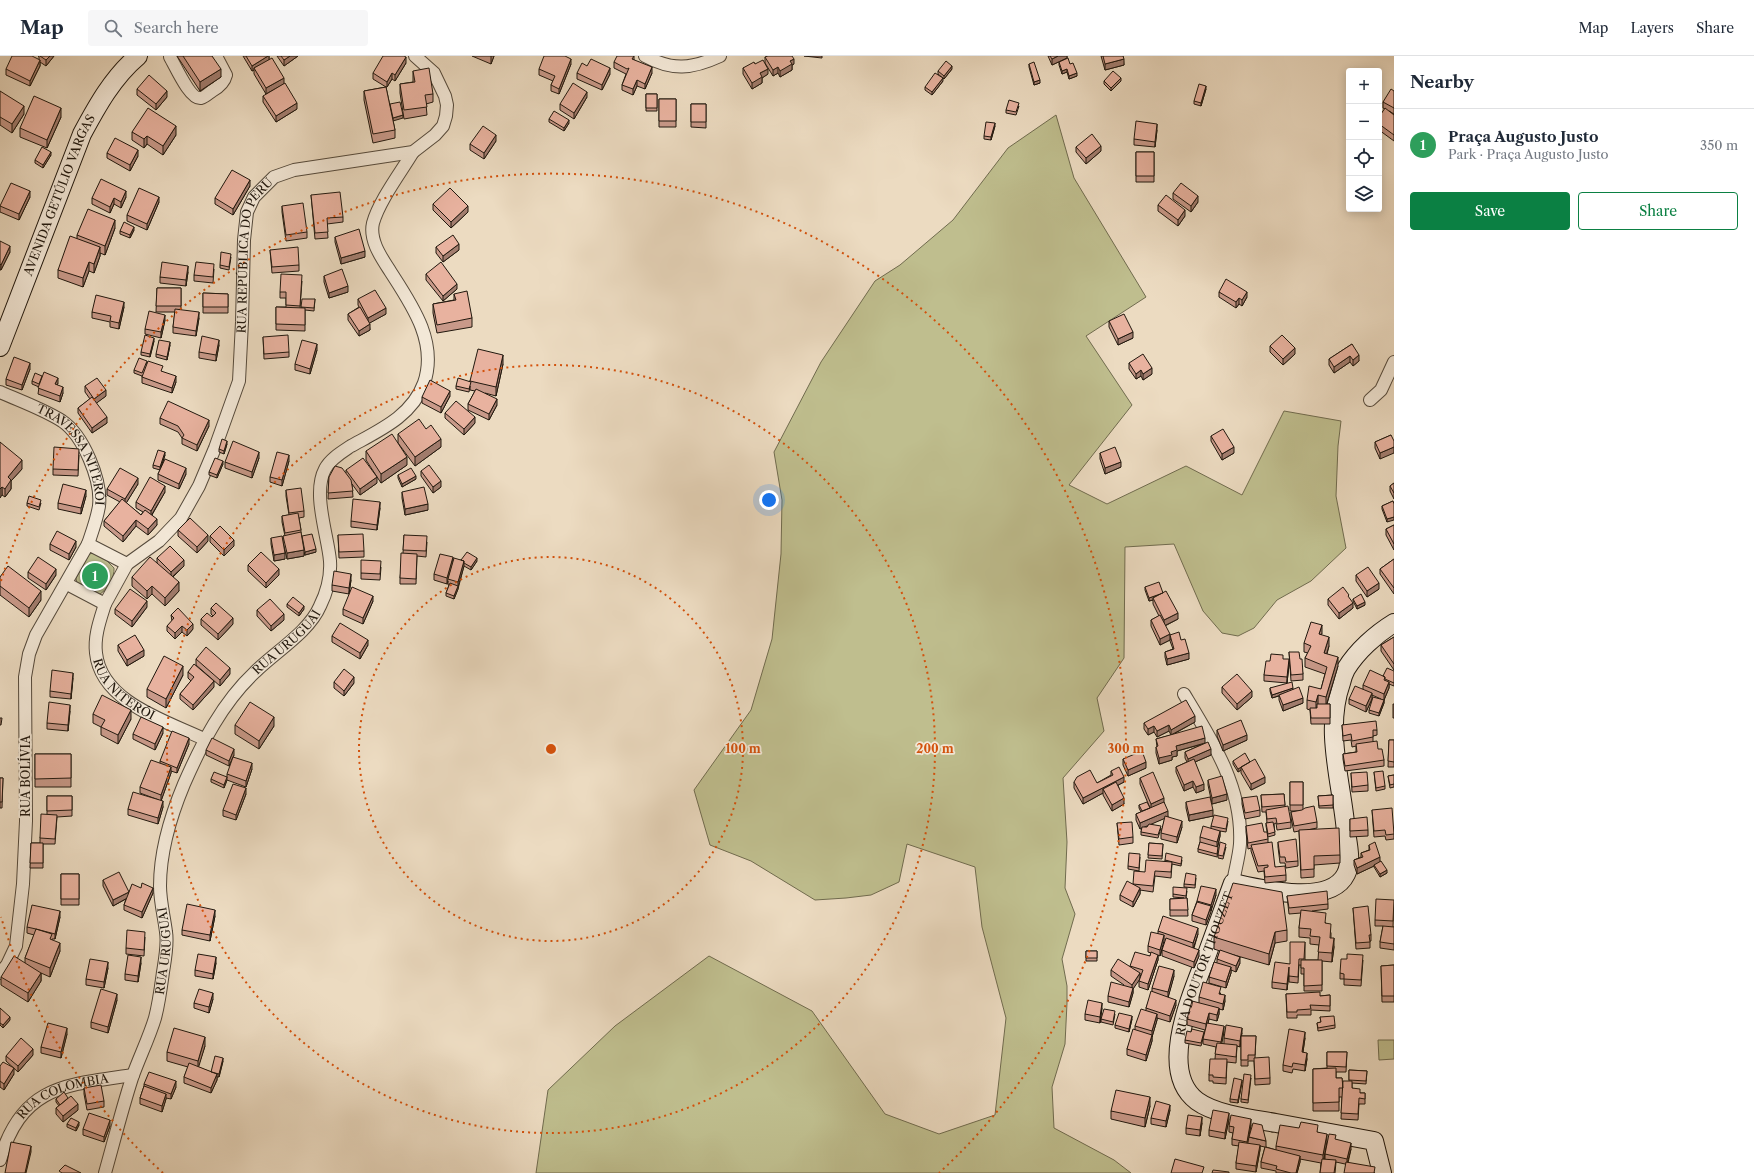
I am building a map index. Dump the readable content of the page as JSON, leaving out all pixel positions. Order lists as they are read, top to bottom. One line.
{"streets":{"street":["AVENIDA GETÚLIO VARGAS","RUA REPÚBLICA DO PERU","TRAVESSA NITERÓI","RUA URUGUAI","RUA NITERÓI","RUA BOLÍVIA","RUA DOUTOR THOUZET","RUA COLOMBIA"]},"crossings":[["RUA REPÚBLICA DO PERU","RUA URUGUAI"],["RUA REPÚBLICA DO PERU","RUA NITERÓI"],["TRAVESSA NITERÓI","RUA BOLÍVIA"],["RUA URUGUAI","RUA NITERÓI"],["RUA URUGUAI","RUA COLOMBIA"]],"page":{"header":"Map","search":"Search here","nav":["Map","Layers","Share"],"heading":"Nearby","map_buttons":["+","−"],"list":[{"mark":"1","name":"Praça Augusto Justo","note":"Park · Praça Augusto Justo","value":"350 m"}],"buttons":["Save","Share"],"pins":"1"},"rings":["100 m","200 m","300 m"]}
